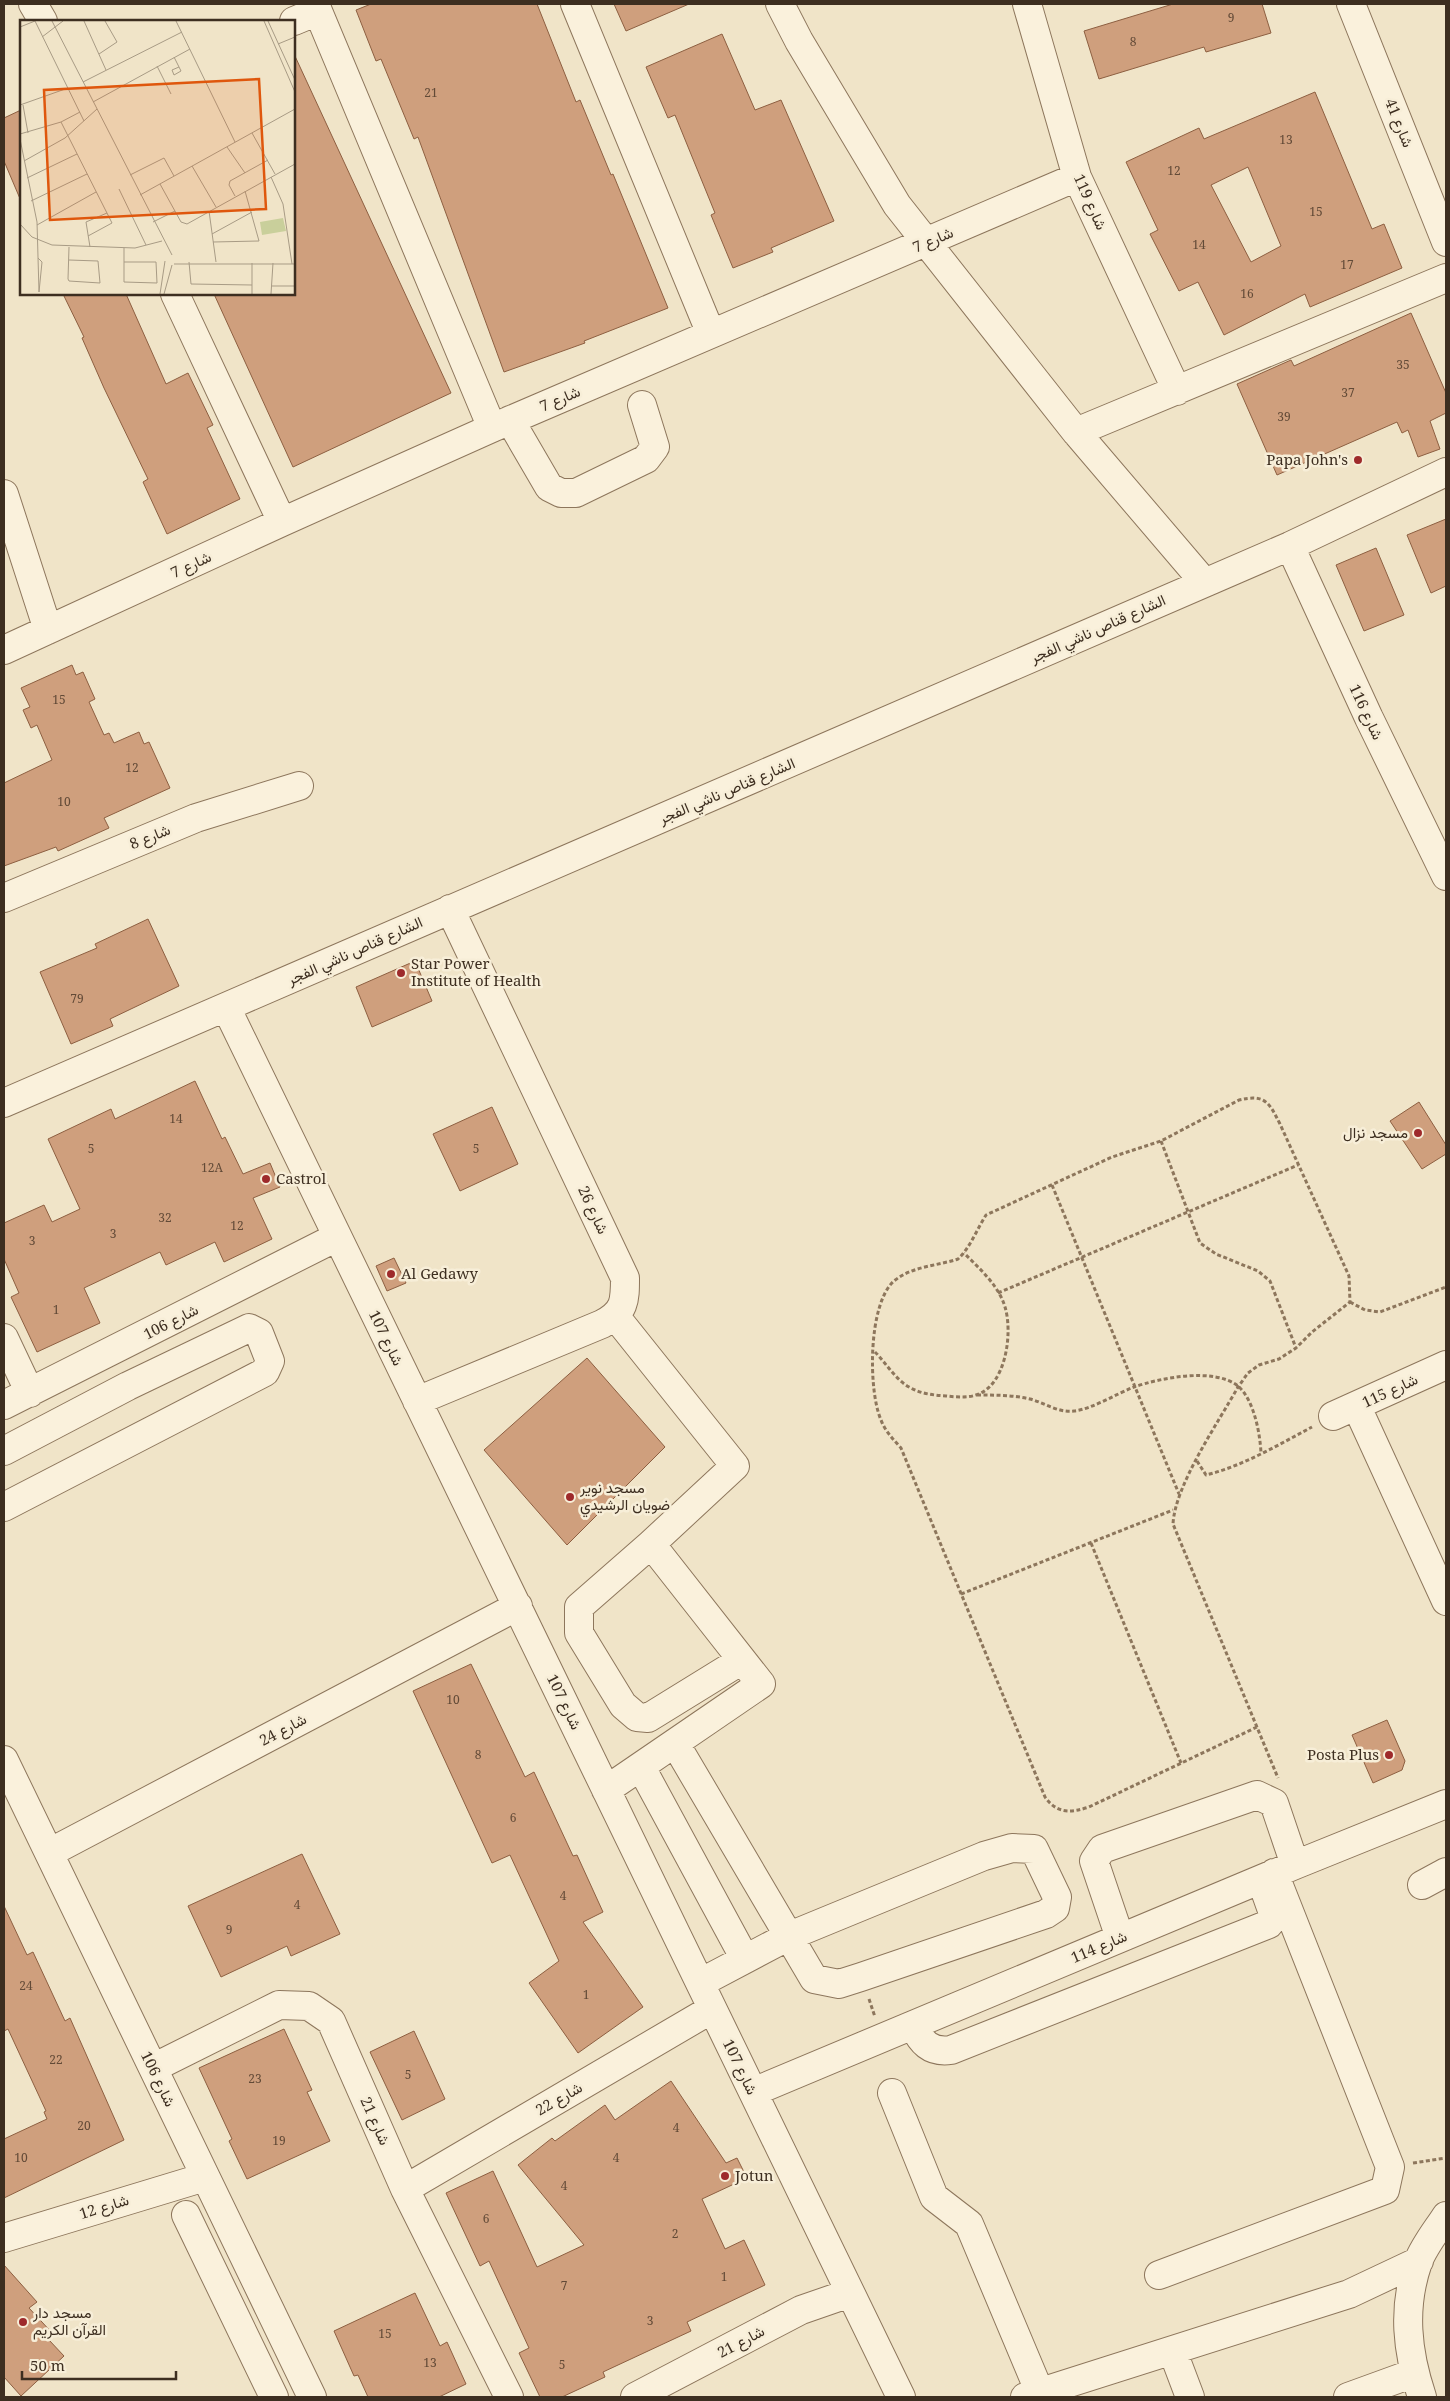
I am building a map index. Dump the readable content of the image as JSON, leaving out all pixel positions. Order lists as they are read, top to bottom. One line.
{"streets":{"street":["شارع 41","شارع 119","شارع 7","الشارع قناص ناشي الفجر","شارع 116","شارع 8","شارع 26","شارع 106","شارع 107","شارع 115","شارع 24","شارع 114","شارع 22","شارع 21","شارع 12"]},"crossings":[["شارع 119","شارع 7"],["الشارع قناص ناشي الفجر","شارع 116"],["الشارع قناص ناشي الفجر","شارع 26"],["الشارع قناص ناشي الفجر","شارع 107"],["شارع 106","شارع 107"],["شارع 106","شارع 24"],["شارع 106","شارع 21"],["شارع 106","شارع 12"],["شارع 107","شارع 24"],["شارع 107","شارع 114"],["شارع 107","شارع 22"],["شارع 107","شارع 21"],["شارع 22","شارع 21"]],"places":["Papa John's","Star Power Institute of Health","مسجد نزال","Castrol","Al Gedawy","مسجد نوير ضويان الرشيدي","Posta Plus","Jotun","مسجد دار القرآن الكريم"],"house_numbers":["9","8","21","13","12","15","14","17","16","35","37","39","15","12","10","79","14","5","5","12A","32","12","3","3","1","10","8","6","4","4","9","24","1","22","5","23","20","4","19","10","4","4","6","2","1","7","3","15","13","5"],"scale_bar":"50 m"}
